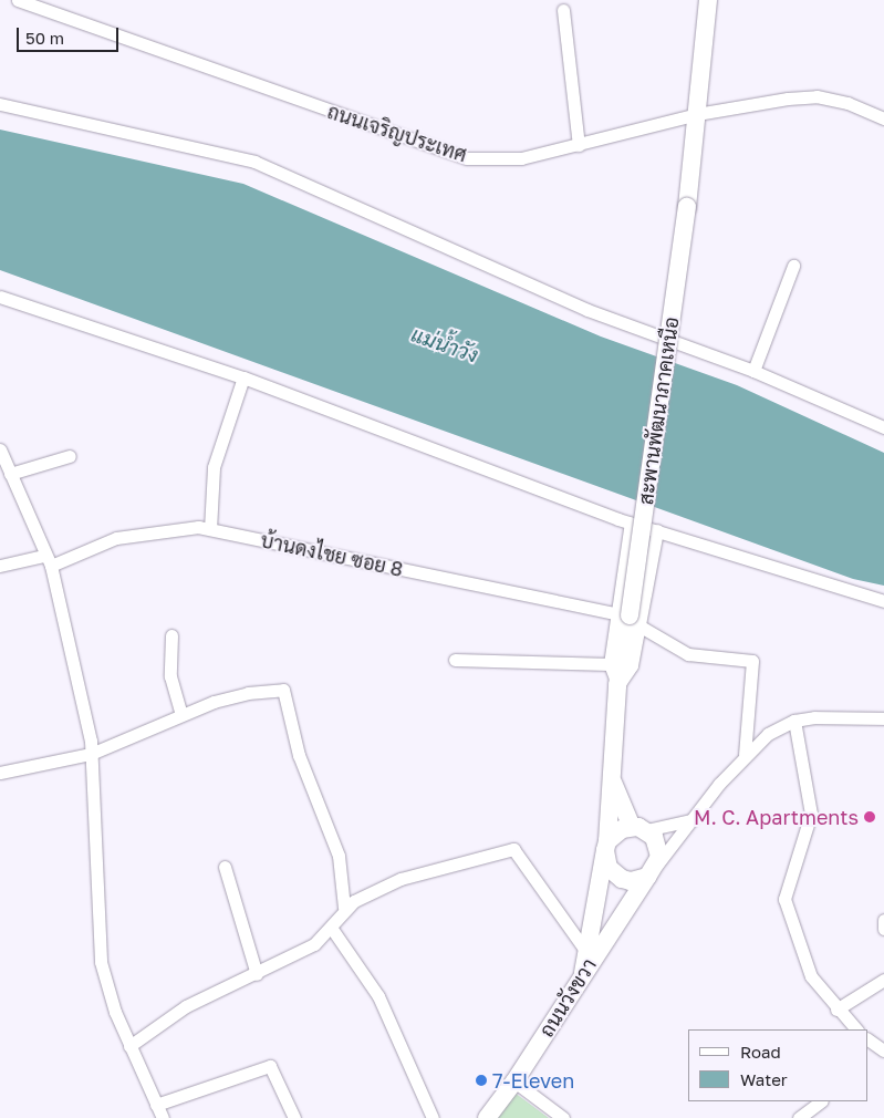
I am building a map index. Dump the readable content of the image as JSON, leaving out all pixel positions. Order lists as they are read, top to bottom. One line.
{"streets":{"street":["ถนนเจริญประเทศ","สะพานพัฒนาภาคเหนือ","บ้านดงไชย ซอย 8","ถนนวังขวา"]},"crossings":[["ถนนเจริญประเทศ","สะพานพัฒนาภาคเหนือ"],["สะพานพัฒนาภาคเหนือ","บ้านดงไชย ซอย 8"],["สะพานพัฒนาภาคเหนือ","ถนนวังขวา"],["บ้านดงไชย ซอย 8","ถนนวังขวา"]],"water":["แม่น้ำวัง"],"places":["M. C. Apartments","7-Eleven"],"legend":["Road","Water"],"scale_bar":"50 m"}
